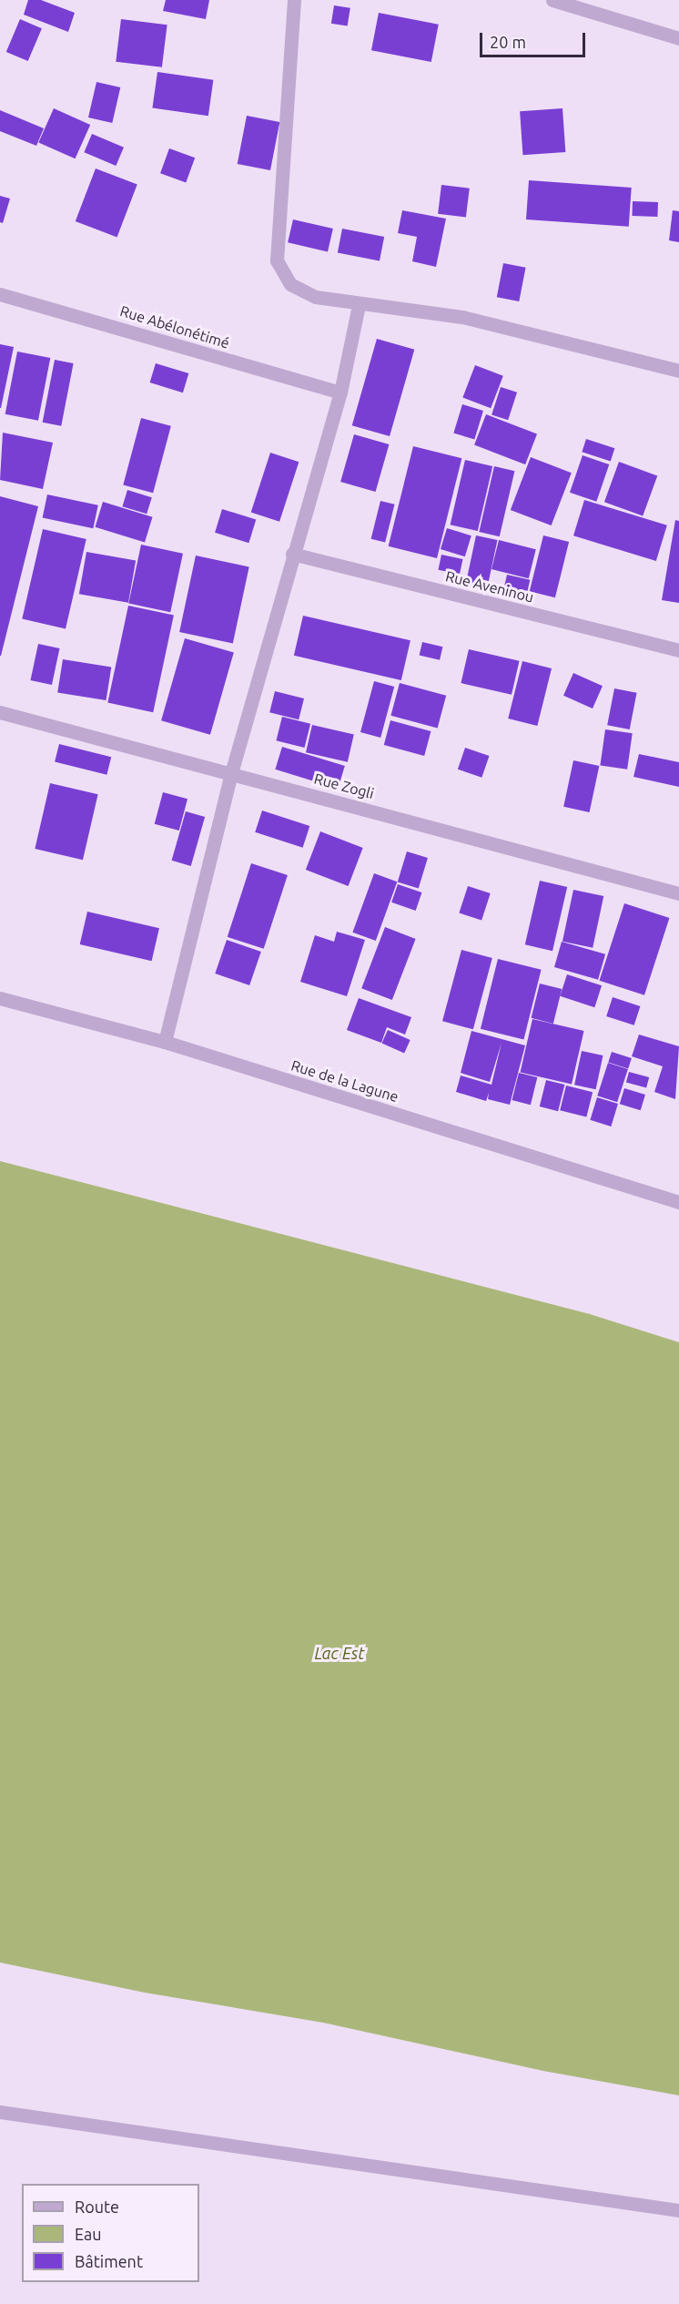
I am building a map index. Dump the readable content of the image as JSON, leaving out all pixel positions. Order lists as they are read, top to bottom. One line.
{"streets":{"street":["Rue Abélonétimé","Rue Aveninou","Rue Zogli","Rue de la Lagune"]},"water":["Lac Est"],"legend":["Route","Eau","Bâtiment"],"scale_bar":"20 m"}
